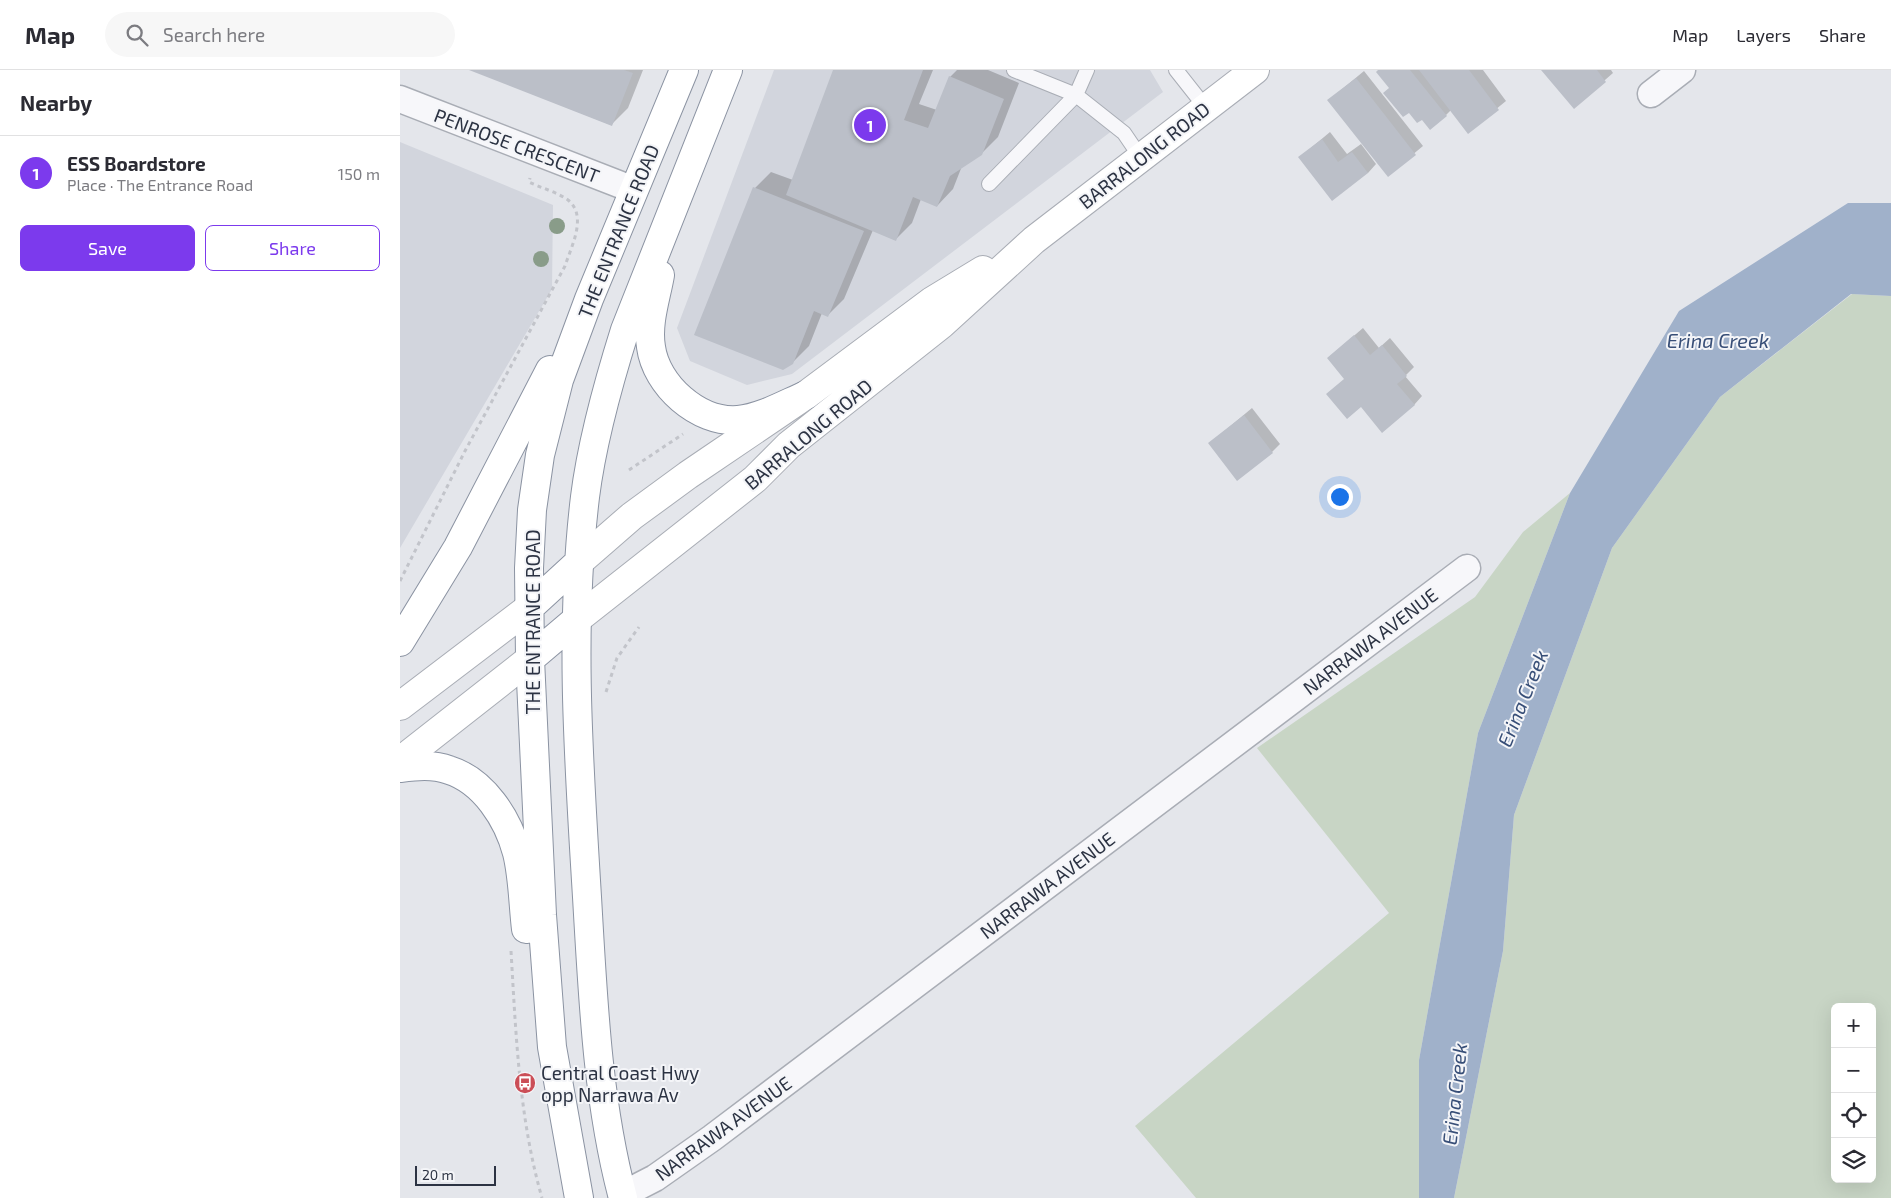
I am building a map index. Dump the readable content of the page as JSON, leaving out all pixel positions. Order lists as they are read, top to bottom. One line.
{"streets":{"main road":["BARRALONG ROAD","THE ENTRANCE ROAD"],"street":["PENROSE CRESCENT","NARRAWA AVENUE"]},"crossings":[["PENROSE CRESCENT","THE ENTRANCE ROAD"],["BARRALONG ROAD","THE ENTRANCE ROAD"]],"water":["Erina Creek"],"places":{"bus stop":["Central Coast Hwy opp Narrawa Av"]},"scale_bar":"20 m","page":{"header":"Map","search":"Search here","nav":["Map","Layers","Share"],"heading":"Nearby","pins":"1","list":[{"mark":"1","name":"ESS Boardstore","note":"Place · The Entrance Road","value":"150 m"}],"buttons":["Save","Share"],"map_buttons":["+","−"],"scale":"20 m"}}
